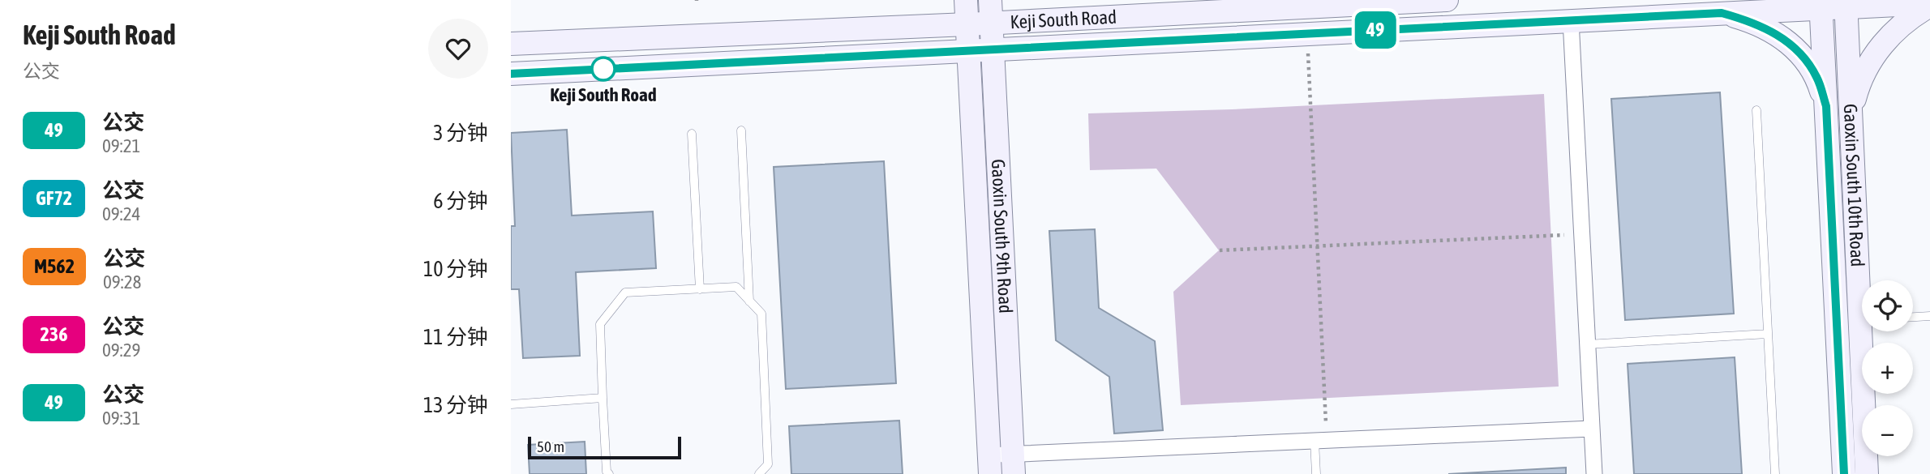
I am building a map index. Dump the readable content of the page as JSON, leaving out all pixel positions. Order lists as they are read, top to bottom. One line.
{"streets":{"main road":["Keji South Road","Gaoxin South 10th Road","Gaoxin South 9th Road"]},"crossings":[["Keji South Road","Gaoxin South 10th Road"],["Keji South Road","Gaoxin South 9th Road"]],"places":["Keji South Road"],"lines":["bus line 49"],"scale_bar":"50 m","page":{"heading":["Keji South Road","公交"],"on_map":"49","list":[{"mark":"49","name":"公交","note":"09:21","value":"3 分钟"},{"mark":"GF72","name":"公交","note":"09:24","value":"6 分钟"},{"mark":"M562","name":"公交","note":"09:28","value":"10 分钟"},{"mark":"236","name":"公交","note":"09:29","value":"11 分钟"},{"mark":"49","name":"公交","note":"09:31","value":"13 分钟"}],"map_buttons":["+","−"],"scale":"50 m"}}
